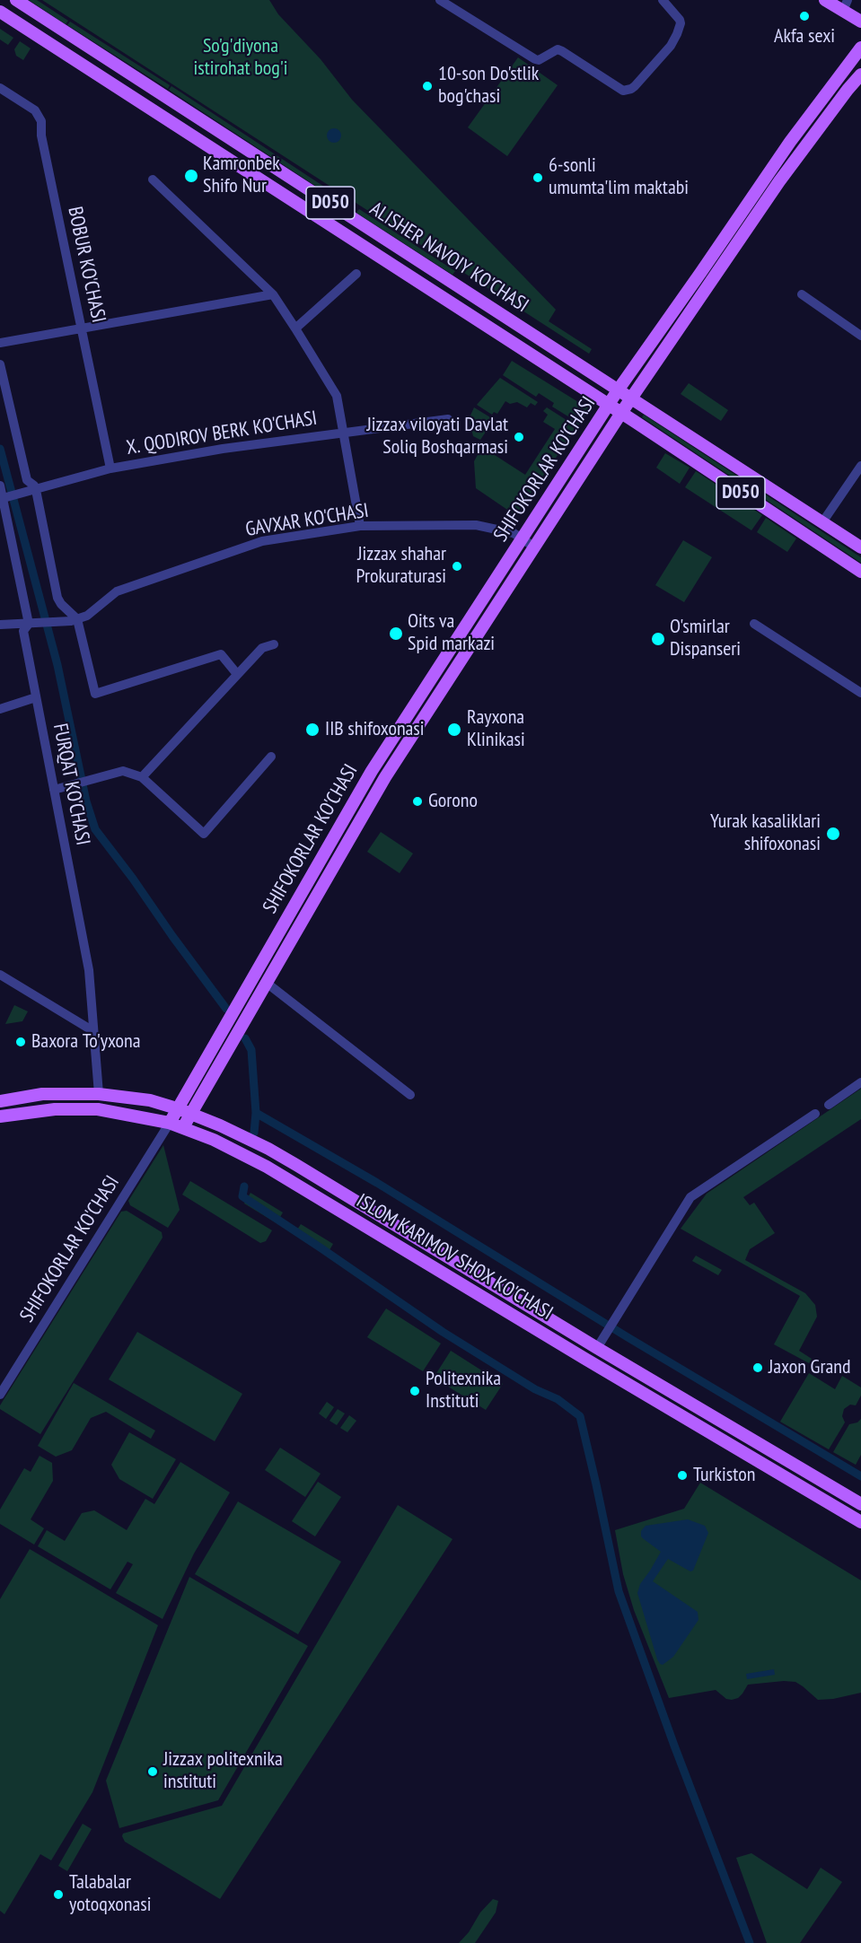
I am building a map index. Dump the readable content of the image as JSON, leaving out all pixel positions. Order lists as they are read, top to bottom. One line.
{"streets":{"main road":["D050","ALISHER NAVOIY KO'CHASI","SHIFOKORLAR KO'CHASI","ISLOM KARIMOV SHOX KO'CHASI"],"street":["BOBUR KO'CHASI","X. QODIROV BERK KO'CHASI","GAVXAR KO'CHASI","FURQAT KO'CHASI"]},"crossings":[["D050","ALISHER NAVOIY KO'CHASI"],["D050","SHIFOKORLAR KO'CHASI"],["ALISHER NAVOIY KO'CHASI","SHIFOKORLAR KO'CHASI"],["BOBUR KO'CHASI","X. QODIROV BERK KO'CHASI"],["X. QODIROV BERK KO'CHASI","FURQAT KO'CHASI"],["SHIFOKORLAR KO'CHASI","GAVXAR KO'CHASI"],["SHIFOKORLAR KO'CHASI","ISLOM KARIMOV SHOX KO'CHASI"],["GAVXAR KO'CHASI","FURQAT KO'CHASI"],["FURQAT KO'CHASI","ISLOM KARIMOV SHOX KO'CHASI"]],"parks":["So'g'diyona istirohat bog'i"],"places":["Akfa sexi","10-son Do'stlik bog'chasi","Kamronbek Shifo Nur","6-sonli umumta'lim maktabi","Jizzax viloyati Davlat Soliq Boshqarmasi","Jizzax shahar Prokuraturasi","Oits va Spid markazi","O'smirlar Dispanseri","IIB shifoxonasi","Rayxona Klinikasi","Gorono","Yurak kasaliklari shifoxonasi","Baxora To'yxona","Jaxon Grand","Politexnika Instituti","Turkiston","Jizzax politexnika instituti","Talabalar yotoqxonasi"]}
